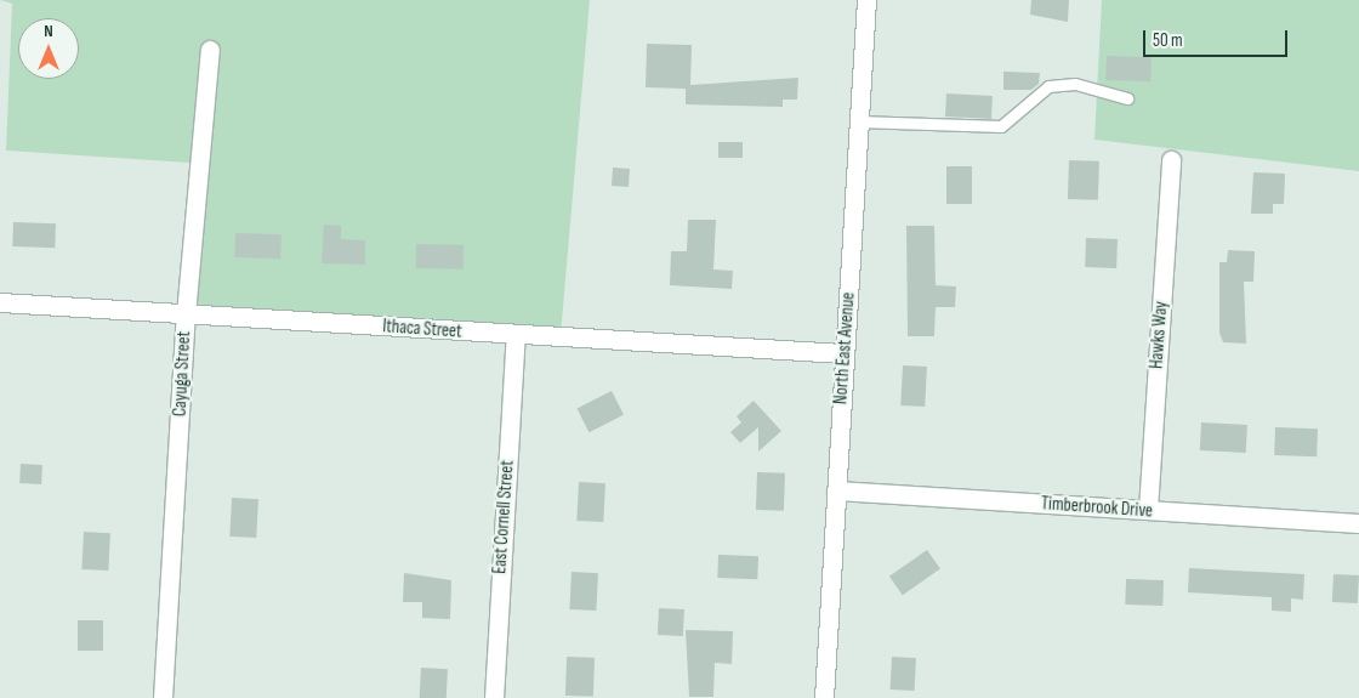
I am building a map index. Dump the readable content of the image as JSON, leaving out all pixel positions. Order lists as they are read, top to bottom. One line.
{"streets":{"street":["Ithaca Street","Hawks Way","North East Avenue","Cayuga Street","Timberbrook Drive","East Cornell Street"]},"crossings":[["Ithaca Street","North East Avenue"],["Ithaca Street","Cayuga Street"],["Ithaca Street","East Cornell Street"],["Hawks Way","Timberbrook Drive"],["North East Avenue","Timberbrook Drive"]],"scale_bar":"50 m","north":"top"}
